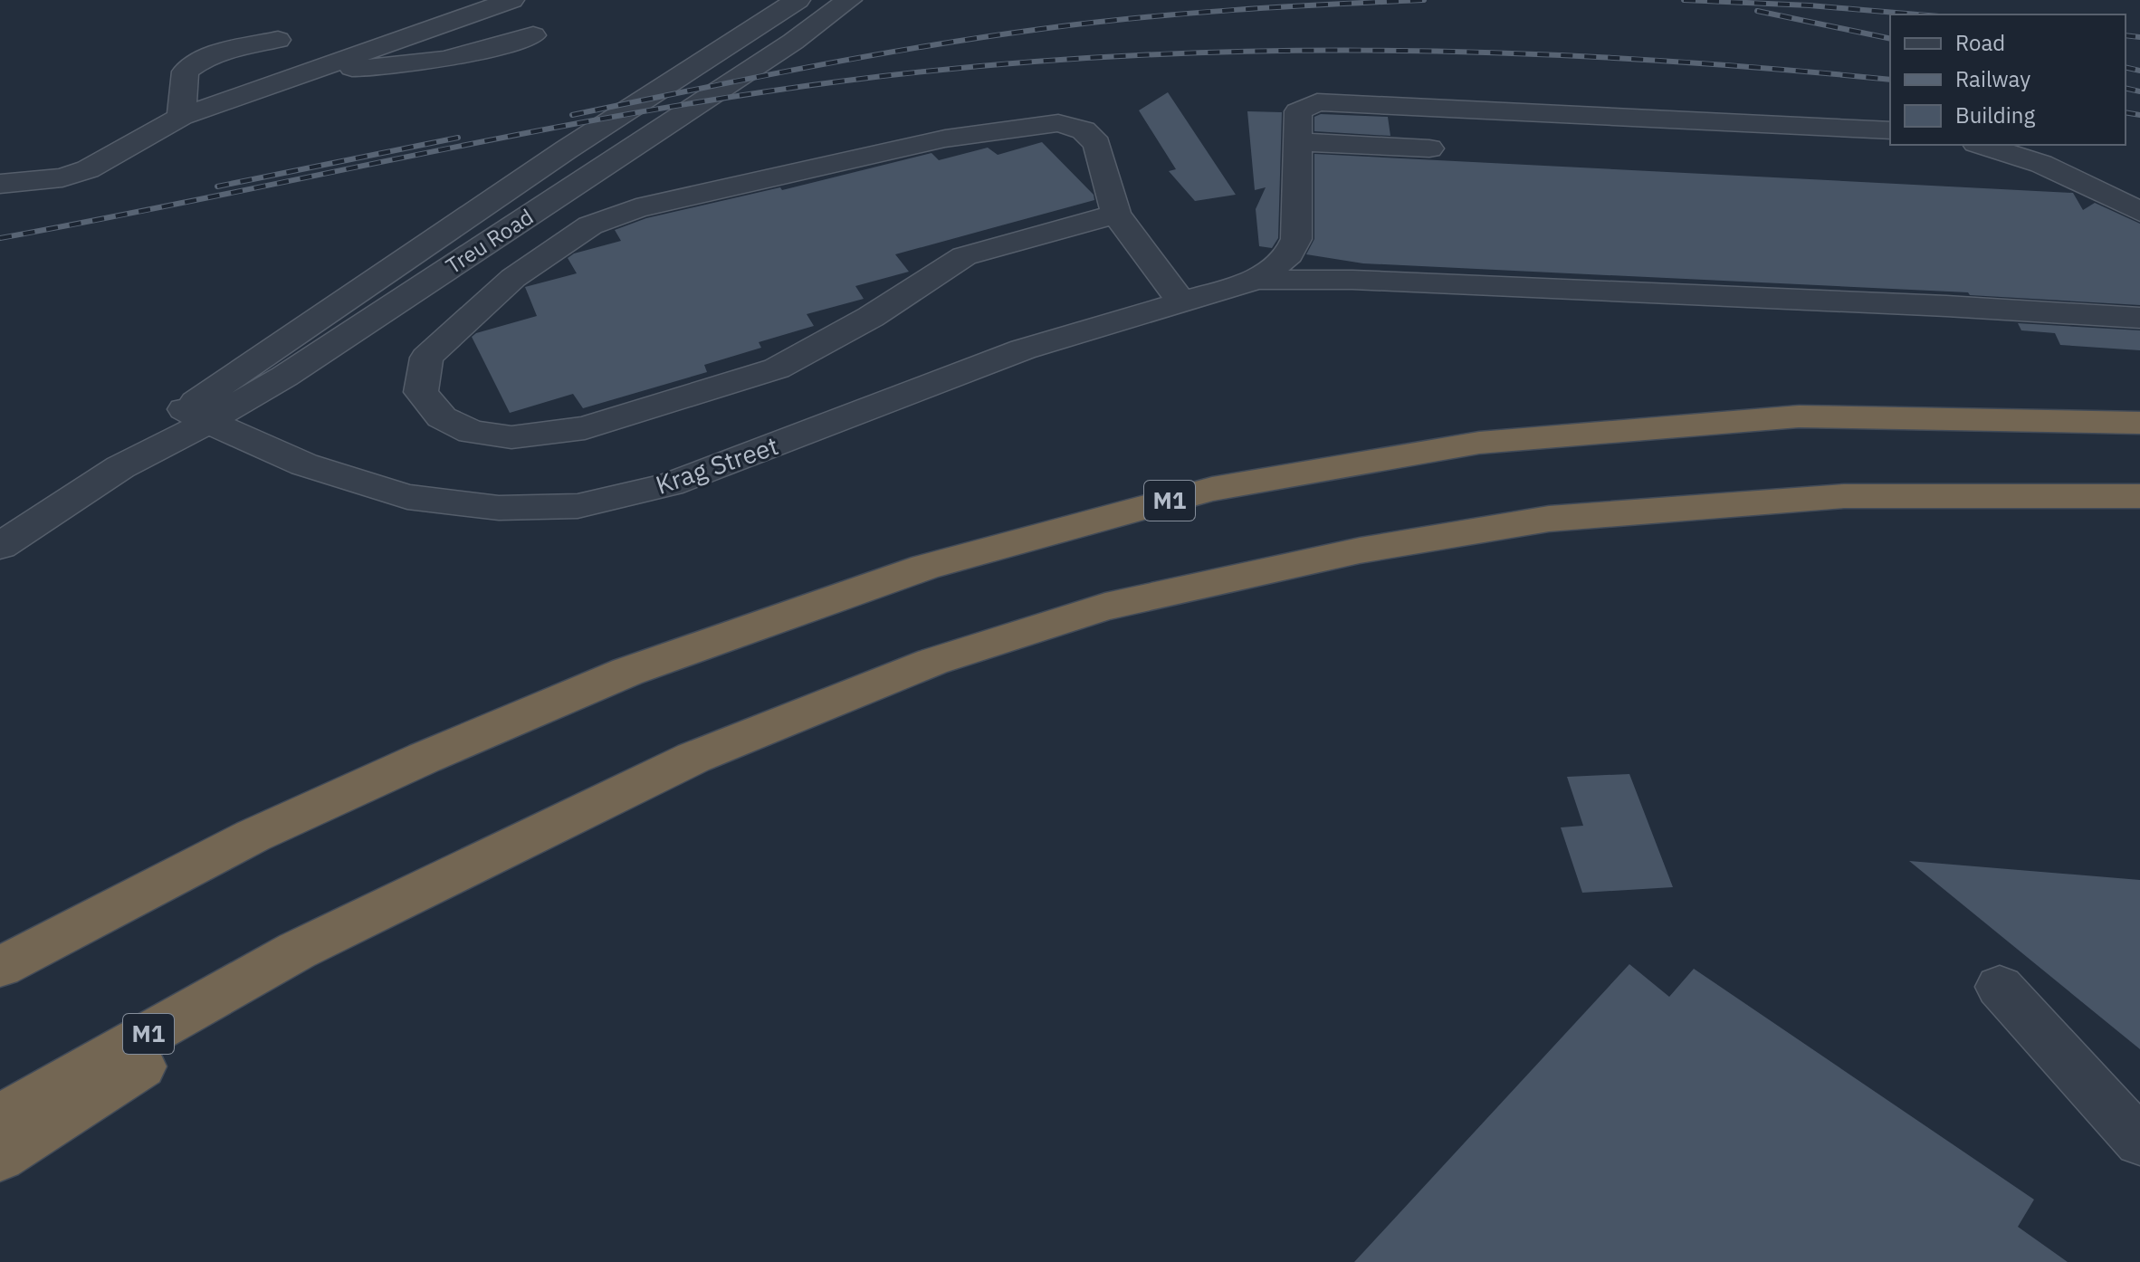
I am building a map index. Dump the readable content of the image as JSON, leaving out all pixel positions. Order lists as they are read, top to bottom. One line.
{"streets":{"highway":["M1"],"street":["Treu Road","Krag Street"]},"crossings":[["Treu Road","Krag Street"]],"legend":["Road","Railway","Building"]}
